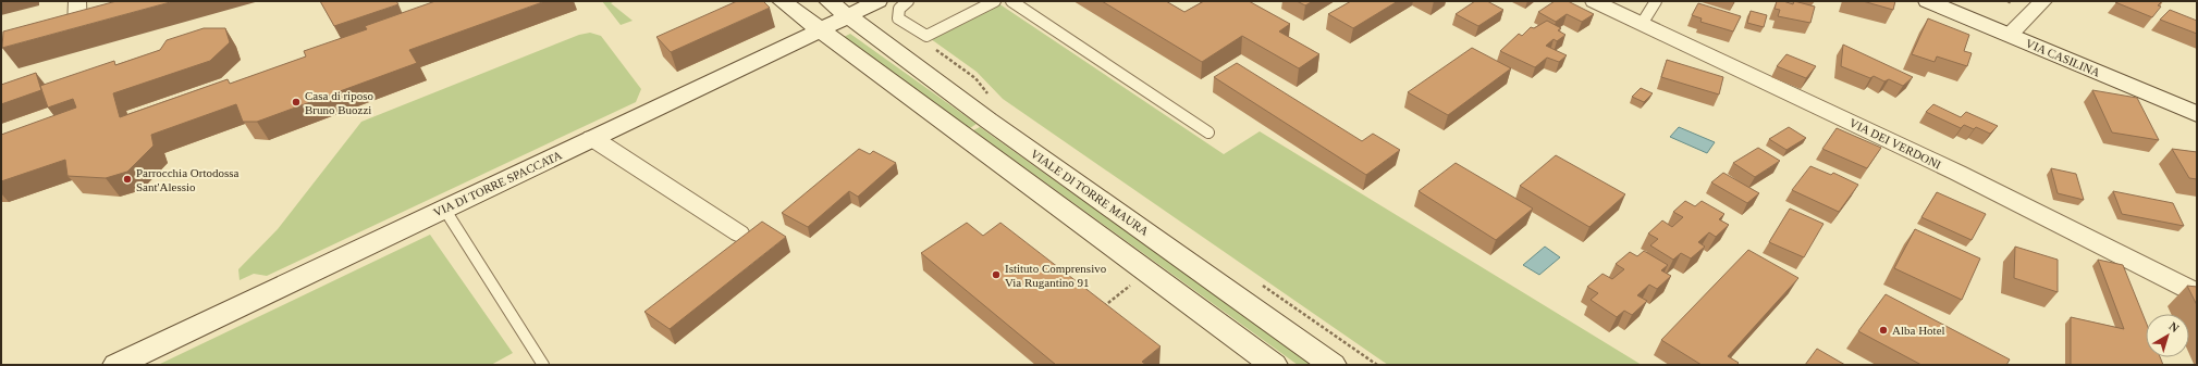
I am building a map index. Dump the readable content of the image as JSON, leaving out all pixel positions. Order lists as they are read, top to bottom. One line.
{"streets":{"street":["VIA CASILINA","VIA DEI VERDONI","VIA DI TORRE SPACCATA","VIALE DI TORRE MAURA"]},"crossings":[["VIA DI TORRE SPACCATA","VIALE DI TORRE MAURA"]],"places":["Casa di riposo Bruno Buozzi","Parrocchia Ortodossa Sant'Alessio","Istituto Comprensivo Via Rugantino 91","Alba Hotel"],"north":"top right"}
